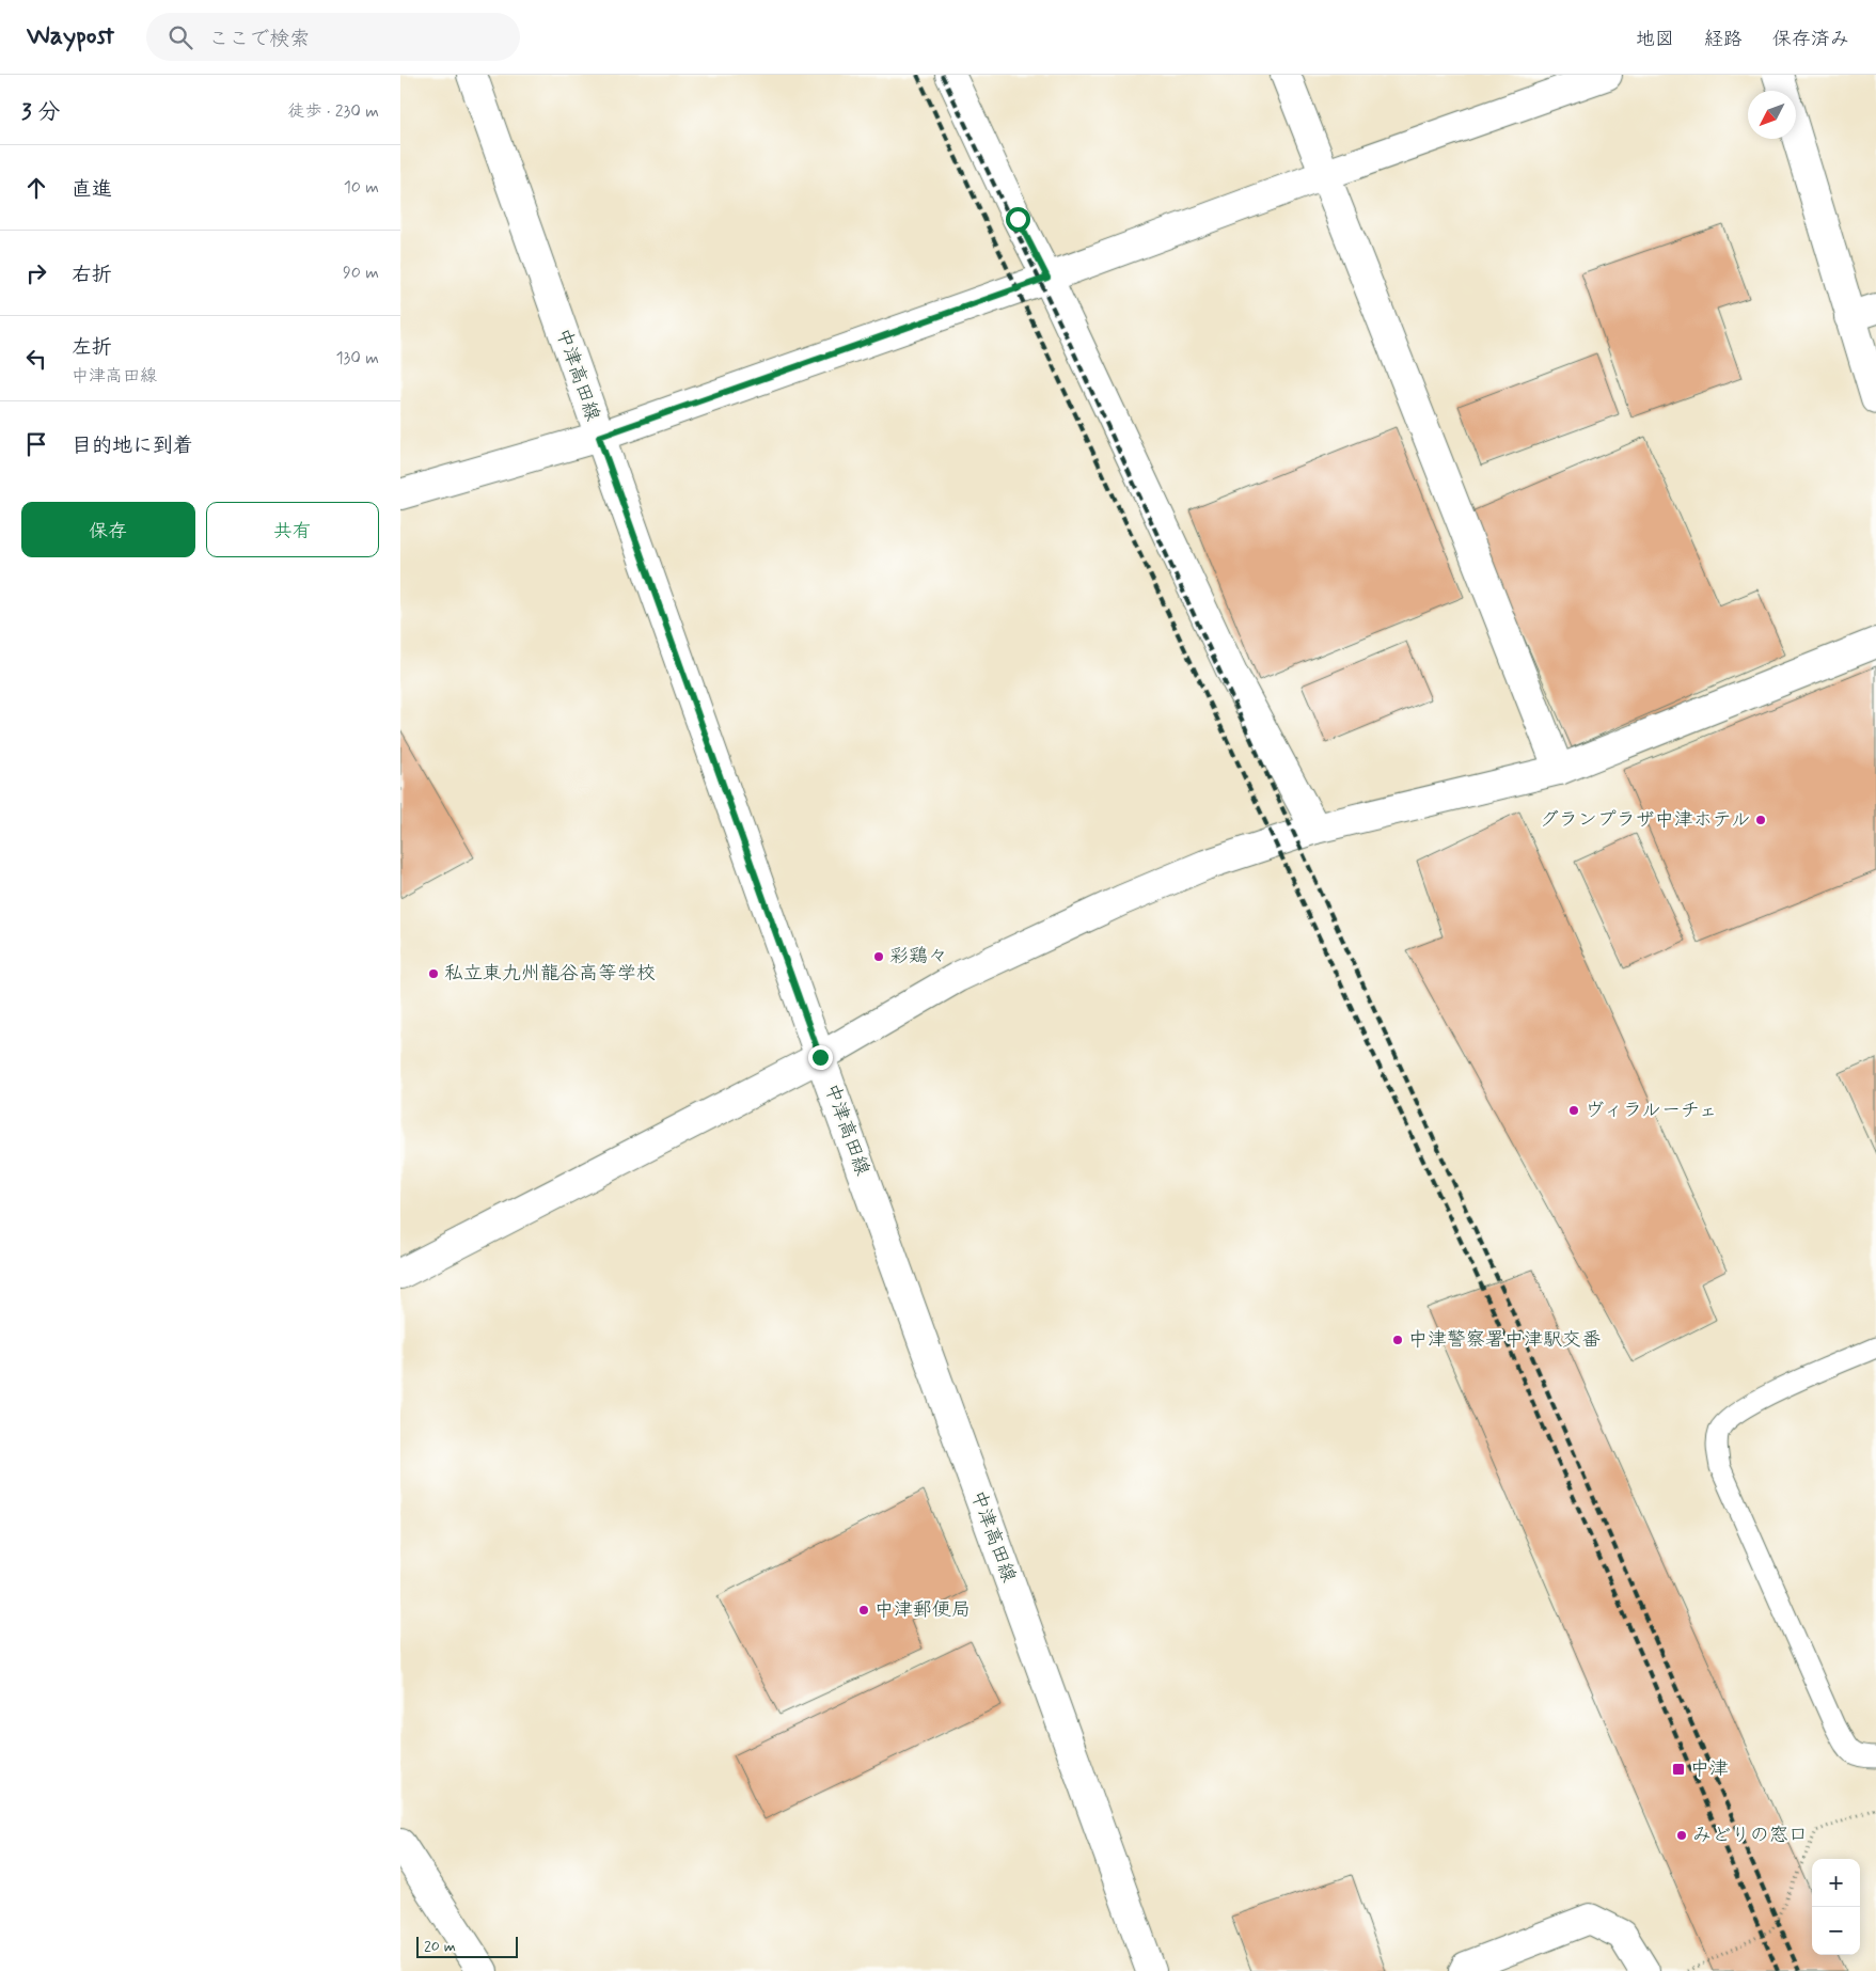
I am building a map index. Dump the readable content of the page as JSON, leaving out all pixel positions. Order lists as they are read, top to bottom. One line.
{"streets":{"street":["中津高田線"]},"places":{"other":["グランプラザ中津ホテル","彩鶏々","私立東九州龍谷高等学校","ヴィラルーチェ","中津警察署中津駅交番","中津郵便局","みどりの窓口"],"transit":["中津"]},"scale_bar":"20 m","north":"bottom left","page":{"header":"Waypost","search":"ここで検索","nav":["地図","経路","保存済み"],"heading":["3 分","徒歩 · 230 m"],"list":[["直進","10 m"],["右折","90 m"],["左折","中津高田線","130 m"],"目的地に到着"],"buttons":["保存","共有"],"map_buttons":["+","−"],"scale":"20 m"}}
